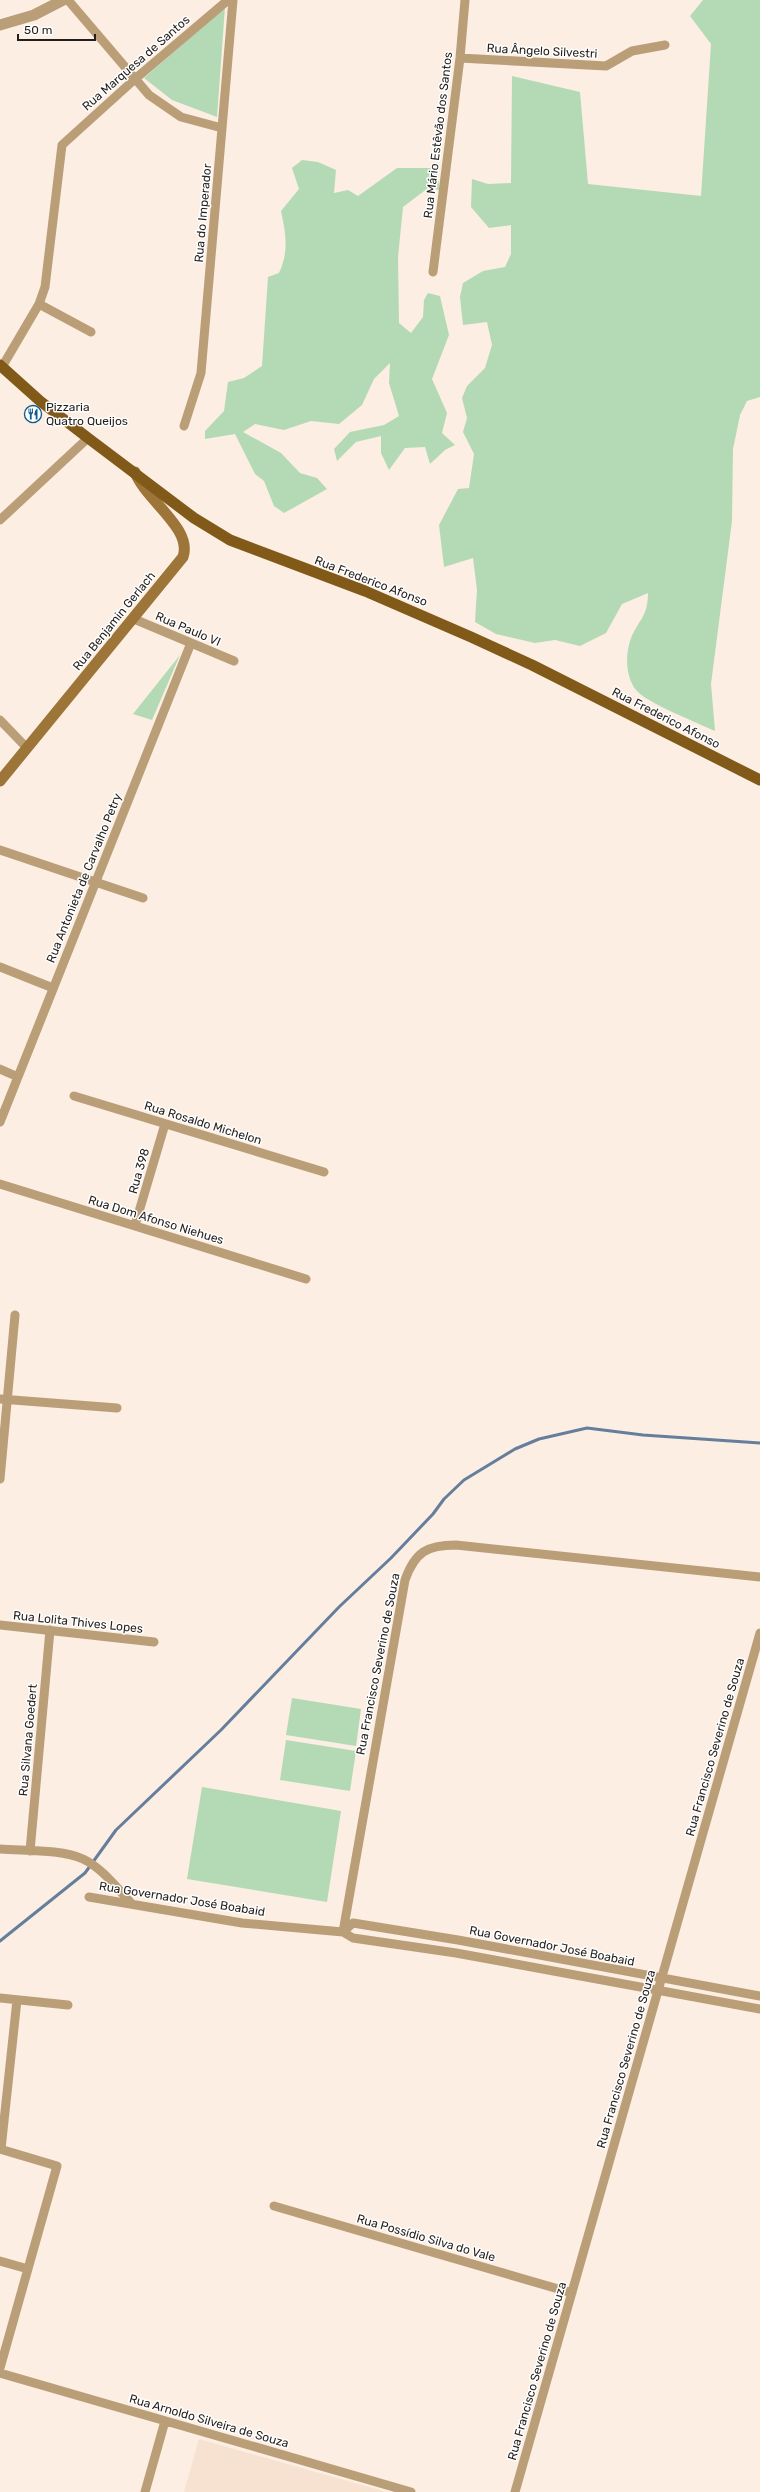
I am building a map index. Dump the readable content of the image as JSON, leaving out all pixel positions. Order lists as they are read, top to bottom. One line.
{"streets":{"main road":["Rua Frederico Afonso","Rua Benjamin Gerlach"],"street":["Rua Ângelo Silvestri","Rua Marquesa de Santos","Rua Mário Estêvão dos Santos","Rua do Imperador","Rua Paulo VI","Rua Antonieta de Carvalho Petry","Rua Rosaldo Michelon","Rua 398","Rua Dom Afonso Niehues","Rua Lolita Thives Lopes","Rua Francisco Severino de Souza","Rua Silvana Goedert","Rua Governador José Boabaid","Rua Possídio Silva do Vale","Rua Arnoldo Silveira de Souza"]},"crossings":[["Rua Ângelo Silvestri","Rua Mário Estêvão dos Santos"],["Rua Frederico Afonso","Rua Benjamin Gerlach"],["Rua Benjamin Gerlach","Rua Paulo VI"],["Rua Paulo VI","Rua Antonieta de Carvalho Petry"],["Rua Rosaldo Michelon","Rua 398"],["Rua 398","Rua Dom Afonso Niehues"],["Rua Lolita Thives Lopes","Rua Silvana Goedert"],["Rua Francisco Severino de Souza","Rua Governador José Boabaid"],["Rua Francisco Severino de Souza","Rua Possídio Silva do Vale"]],"places":{"restaurant":["Pizzaria Quatro Queijos"]},"scale_bar":"50 m"}
